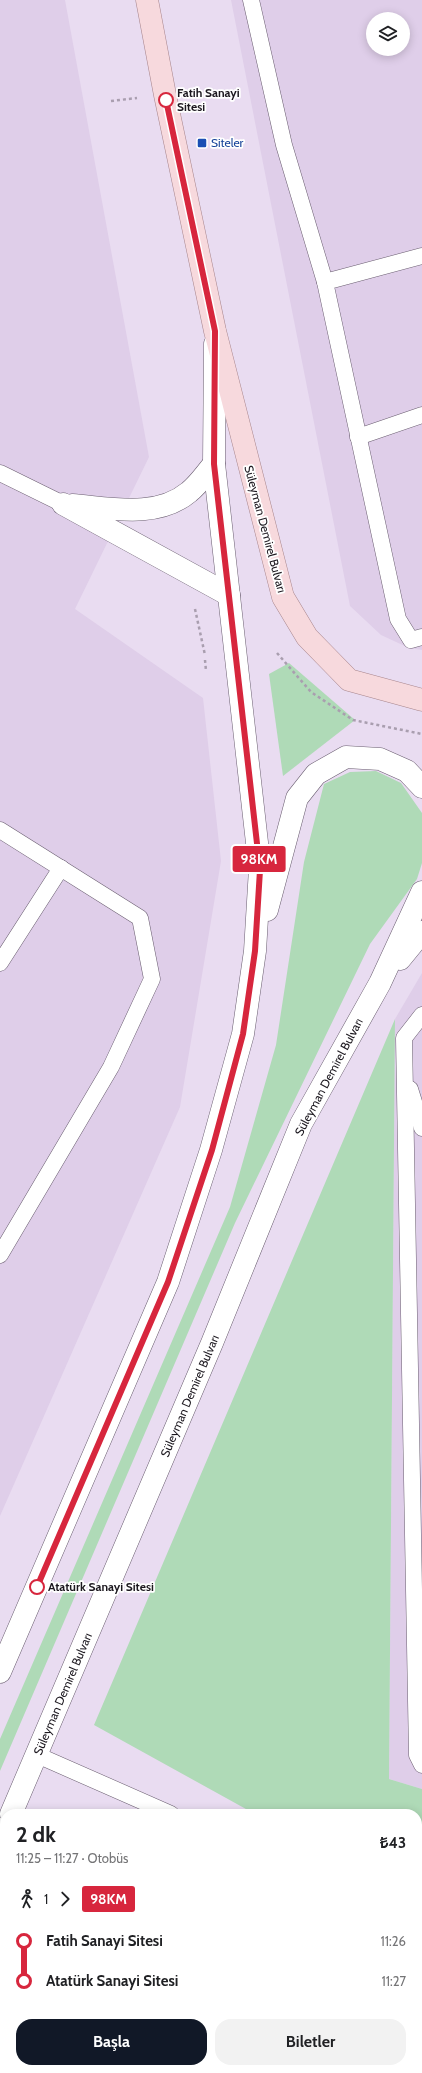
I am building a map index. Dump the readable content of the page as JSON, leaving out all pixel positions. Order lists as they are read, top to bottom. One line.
{"streets":{"main road":["Süleyman Demirel Bulvarı"]},"places":{"other":["Fatih Sanayi Sitesi","Atatürk Sanayi Sitesi"],"transit":["Siteler"]},"lines":["bus line 98KM"],"page":{"on_map":"98KM","heading":["2 dk","11:25 – 11:27 · Otobüs","₺43"],"legs":["1","98KM"],"list":[{"name":"Fatih Sanayi Sitesi","value":"11:26"},{"name":"Atatürk Sanayi Sitesi","value":"11:27"}],"buttons":["Başla","Biletler"]}}
